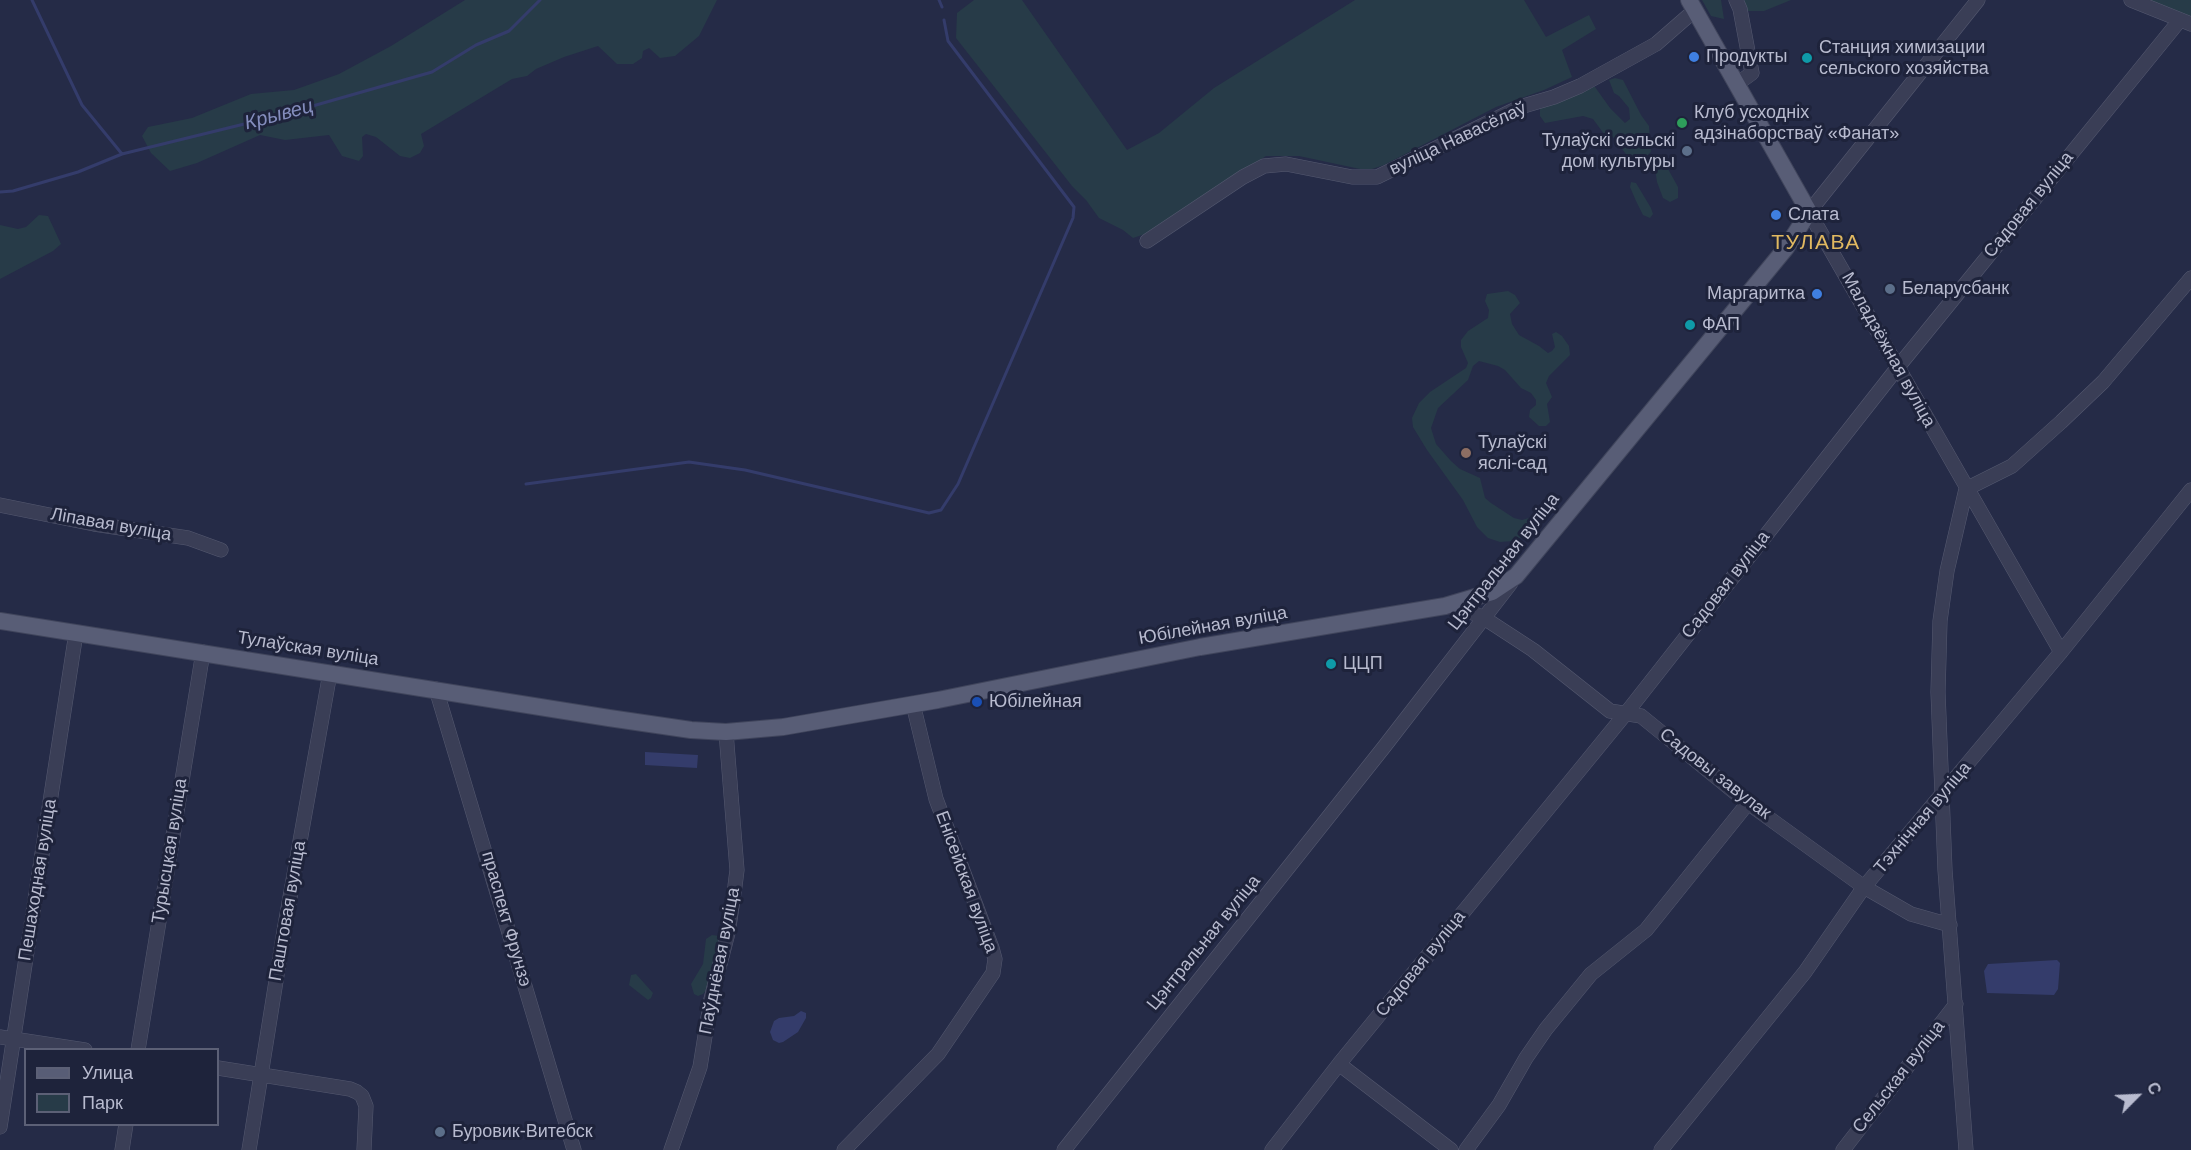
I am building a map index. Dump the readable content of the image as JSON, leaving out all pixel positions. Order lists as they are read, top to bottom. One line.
{"streets":{"main road":["Цэнтральная вуліца","Юбілейная вуліца","Тулаўская вуліца"],"street":["вуліца Навасёлаў","Садовая вуліца","Маладзёжная вуліца","Ліпавая вуліца","Садовы завулак","Тэхнічная вуліца","Турысцкая вуліца","Пешаходная вуліца","Енісейская вуліца","Паштовая вуліца","праспект Фрунзэ","Паўднёвая вуліца","Сельская вуліца"]},"crossings":[["Садовая вуліца","Маладзёжная вуліца"],["Садовая вуліца","Садовы завулак"],["Маладзёжная вуліца","Цэнтральная вуліца"],["Маладзёжная вуліца","Тэхнічная вуліца"],["Цэнтральная вуліца","Юбілейная вуліца"],["Цэнтральная вуліца","Садовы завулак"],["Юбілейная вуліца","Тулаўская вуліца"],["Юбілейная вуліца","Садовы завулак"],["Юбілейная вуліца","Енісейская вуліца"],["Юбілейная вуліца","Паўднёвая вуліца"],["Тулаўская вуліца","Турысцкая вуліца"],["Тулаўская вуліца","Пешаходная вуліца"],["Тулаўская вуліца","Паштовая вуліца"],["Тулаўская вуліца","праспект Фрунзэ"],["Тулаўская вуліца","Паўднёвая вуліца"],["Садовы завулак","Тэхнічная вуліца"]],"districts":["ТУЛАВА"],"water":["Крывец"],"places":["Продукты","Станция химизации сельского хозяйства","Клуб усходніх адзінаборстваў «Фанат»","Тулаўскі сельскі дом культуры","Слата","Беларусбанк","Маргаритка","ФАП","Тулаўскі яслі-сад","ЦЦП","Юбілейная","Буровик-Витебск"],"legend":["Улица","Парк"],"north":"top right"}
